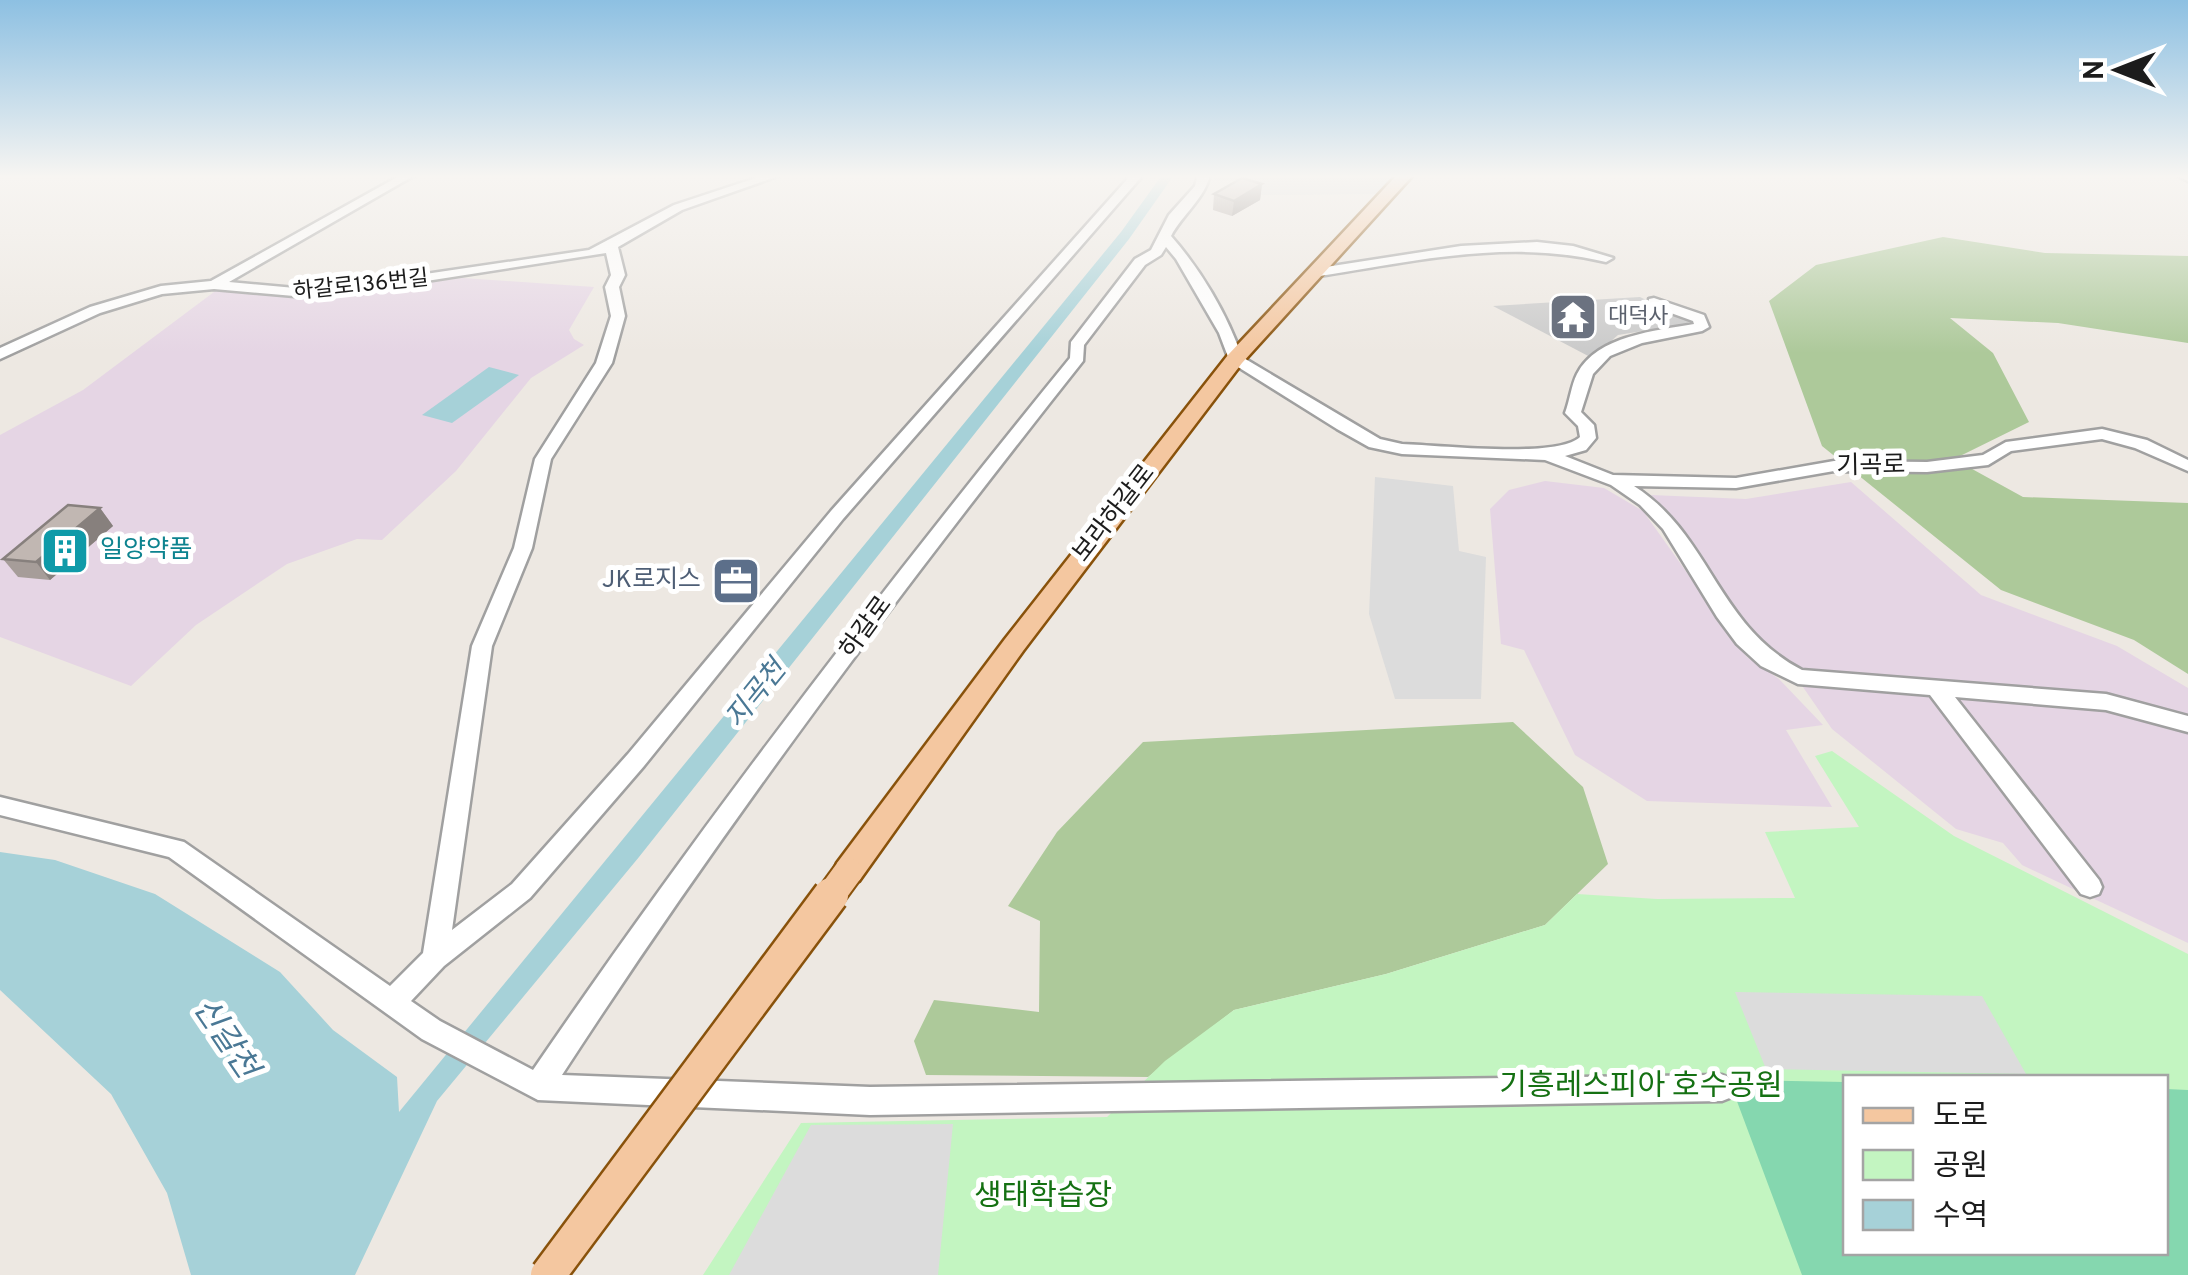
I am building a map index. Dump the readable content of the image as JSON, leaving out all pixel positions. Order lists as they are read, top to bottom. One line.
{"streets":{"main road":["보라하갈로"],"street":["하갈로136번길","기곡로","하갈로"]},"crossings":[["기곡로","보라하갈로"]],"water":["지곡천","신갈천"],"parks":["기흥레스피아 호수공원","생태학습장"],"places":{"temple":["대덕사"],"building":["일양약품"],"office":["JK로지스"]},"legend":["도로","공원","수역"],"north":"left"}
